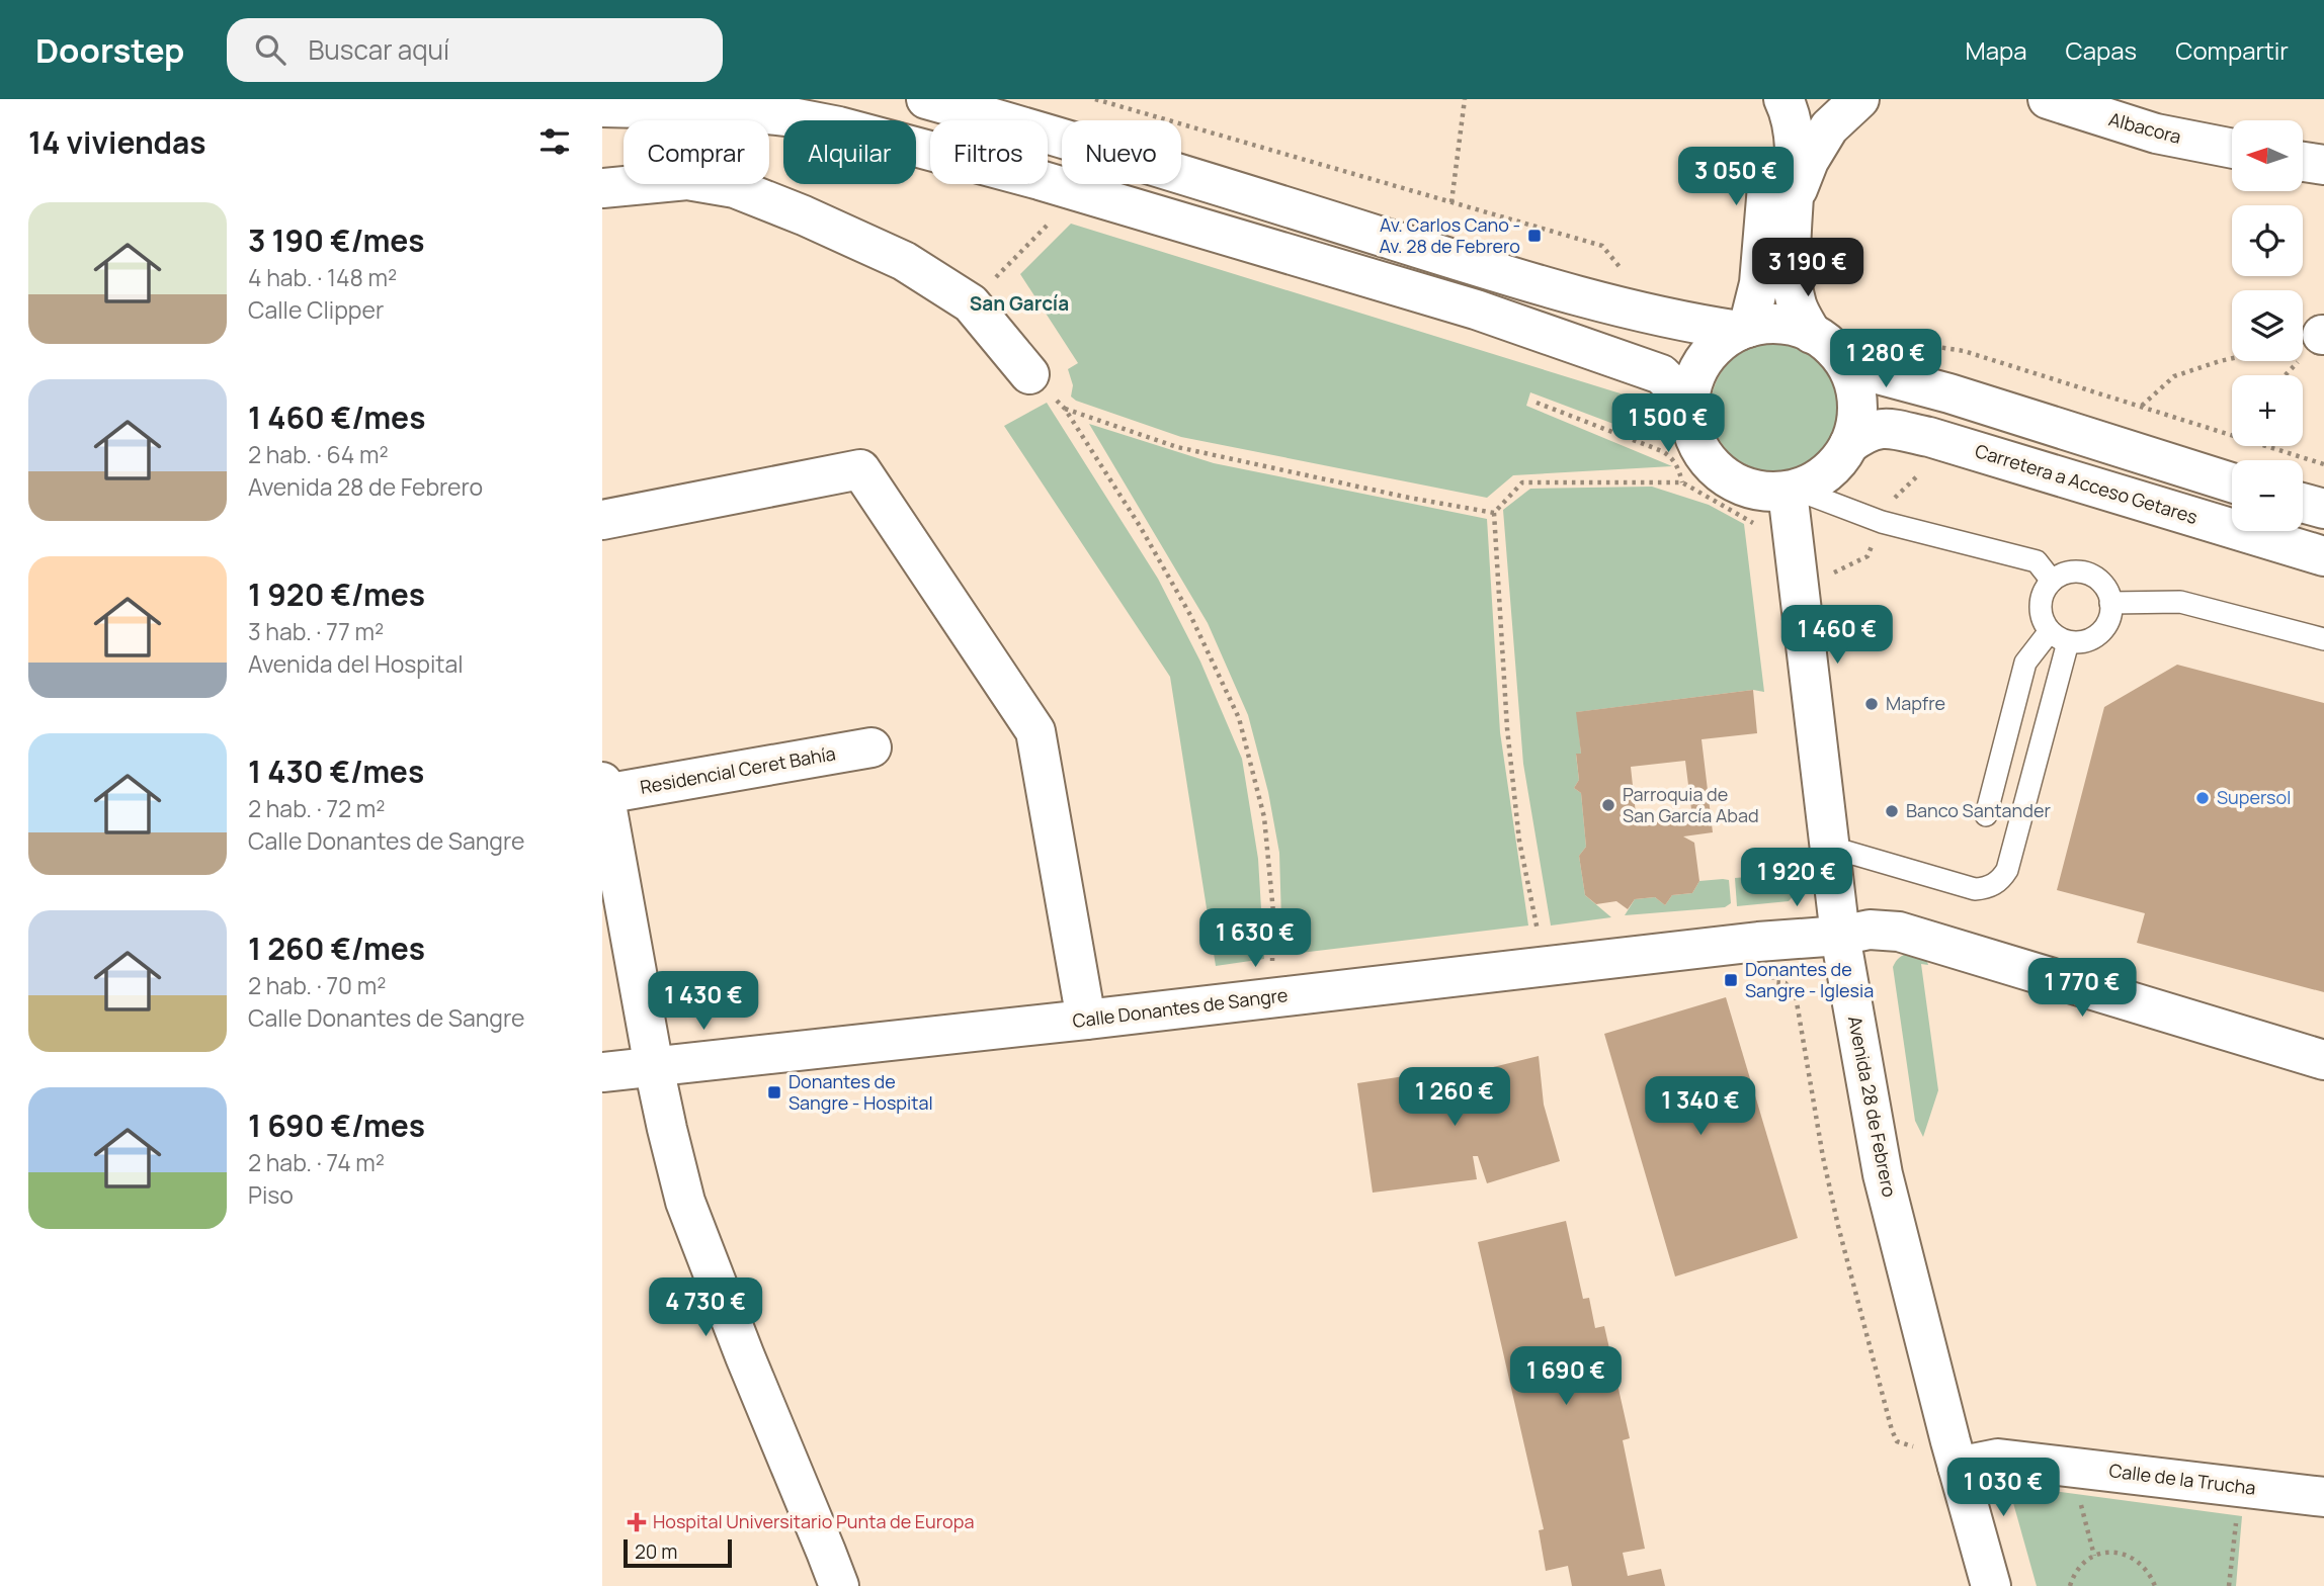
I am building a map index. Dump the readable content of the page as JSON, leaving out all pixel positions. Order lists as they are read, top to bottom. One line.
{"streets":{"street":["Albacora","Carretera a Acceso Getares","Residencial Ceret Bahía","Calle Donantes de Sangre","Avenida 28 de Febrero","Calle de la Trucha"]},"crossings":[["Carretera a Acceso Getares","Avenida 28 de Febrero"],["Calle Donantes de Sangre","Avenida 28 de Febrero"],["Avenida 28 de Febrero","Calle de la Trucha"]],"districts":["San García"],"places":{"transit":["Av. Carlos Cano - Av. 28 de Febrero","Donantes de Sangre - Iglesia","Donantes de Sangre - Hospital"],"other":["Mapfre","Supersol","Parroquia de San García Abad","Banco Santander"],"health":["Hospital Universitario Punta de Europa"]},"scale_bar":"20 m","north":"left","page":{"header":"Doorstep","search":"Buscar aquí","nav":["Mapa","Capas","Compartir"],"heading":"14 viviendas","map_buttons":["+","−"],"chip":["Comprar","Alquilar","Filtros","Nuevo"],"price":["3 050 €","3 190 €","1 280 €","1 500 €","1 460 €","1 920 €","1 630 €","1 770 €","1 430 €","1 260 €","1 340 €","4 730 €","1 690 €","1 030 €"],"list":[{"name":"3 190 €/mes","note":"4 hab. · 148 m² · Calle Clipper"},{"name":"1 460 €/mes","note":"2 hab. · 64 m² · Avenida 28 de Febrero"},{"name":"1 920 €/mes","note":"3 hab. · 77 m² · Avenida del Hospital"},{"name":"1 430 €/mes","note":"2 hab. · 72 m² · Calle Donantes de Sangre"},{"name":"1 260 €/mes","note":"2 hab. · 70 m² · Calle Donantes de Sangre"},{"name":"1 690 €/mes","note":"2 hab. · 74 m² · Piso"}],"scale":"20 m"}}
